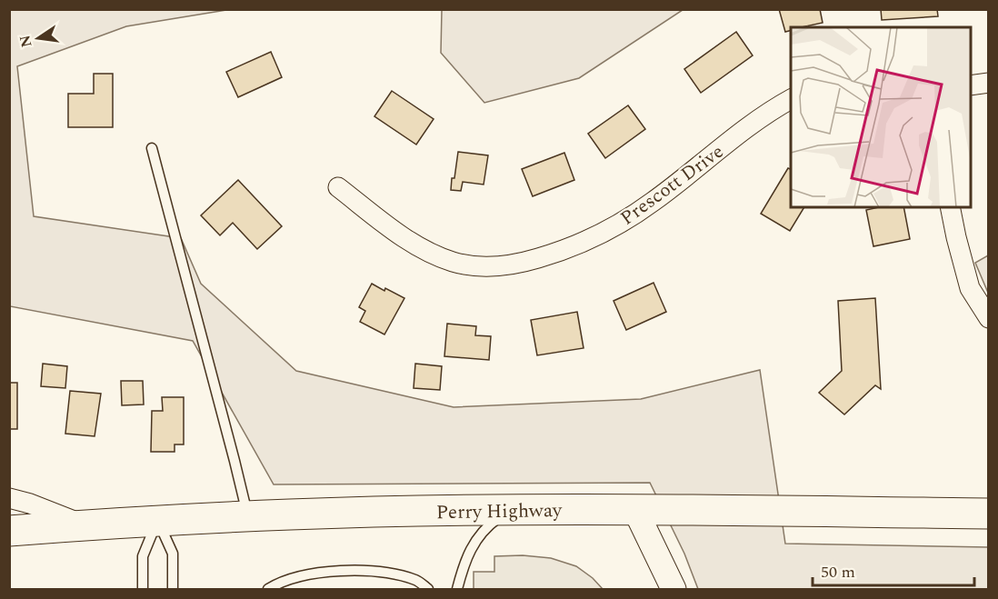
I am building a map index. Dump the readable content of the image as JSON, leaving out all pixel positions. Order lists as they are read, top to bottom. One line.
{"streets":{"main road":["Perry Highway"],"street":["Prescott Drive"]},"scale_bar":"50 m","north":"left"}
